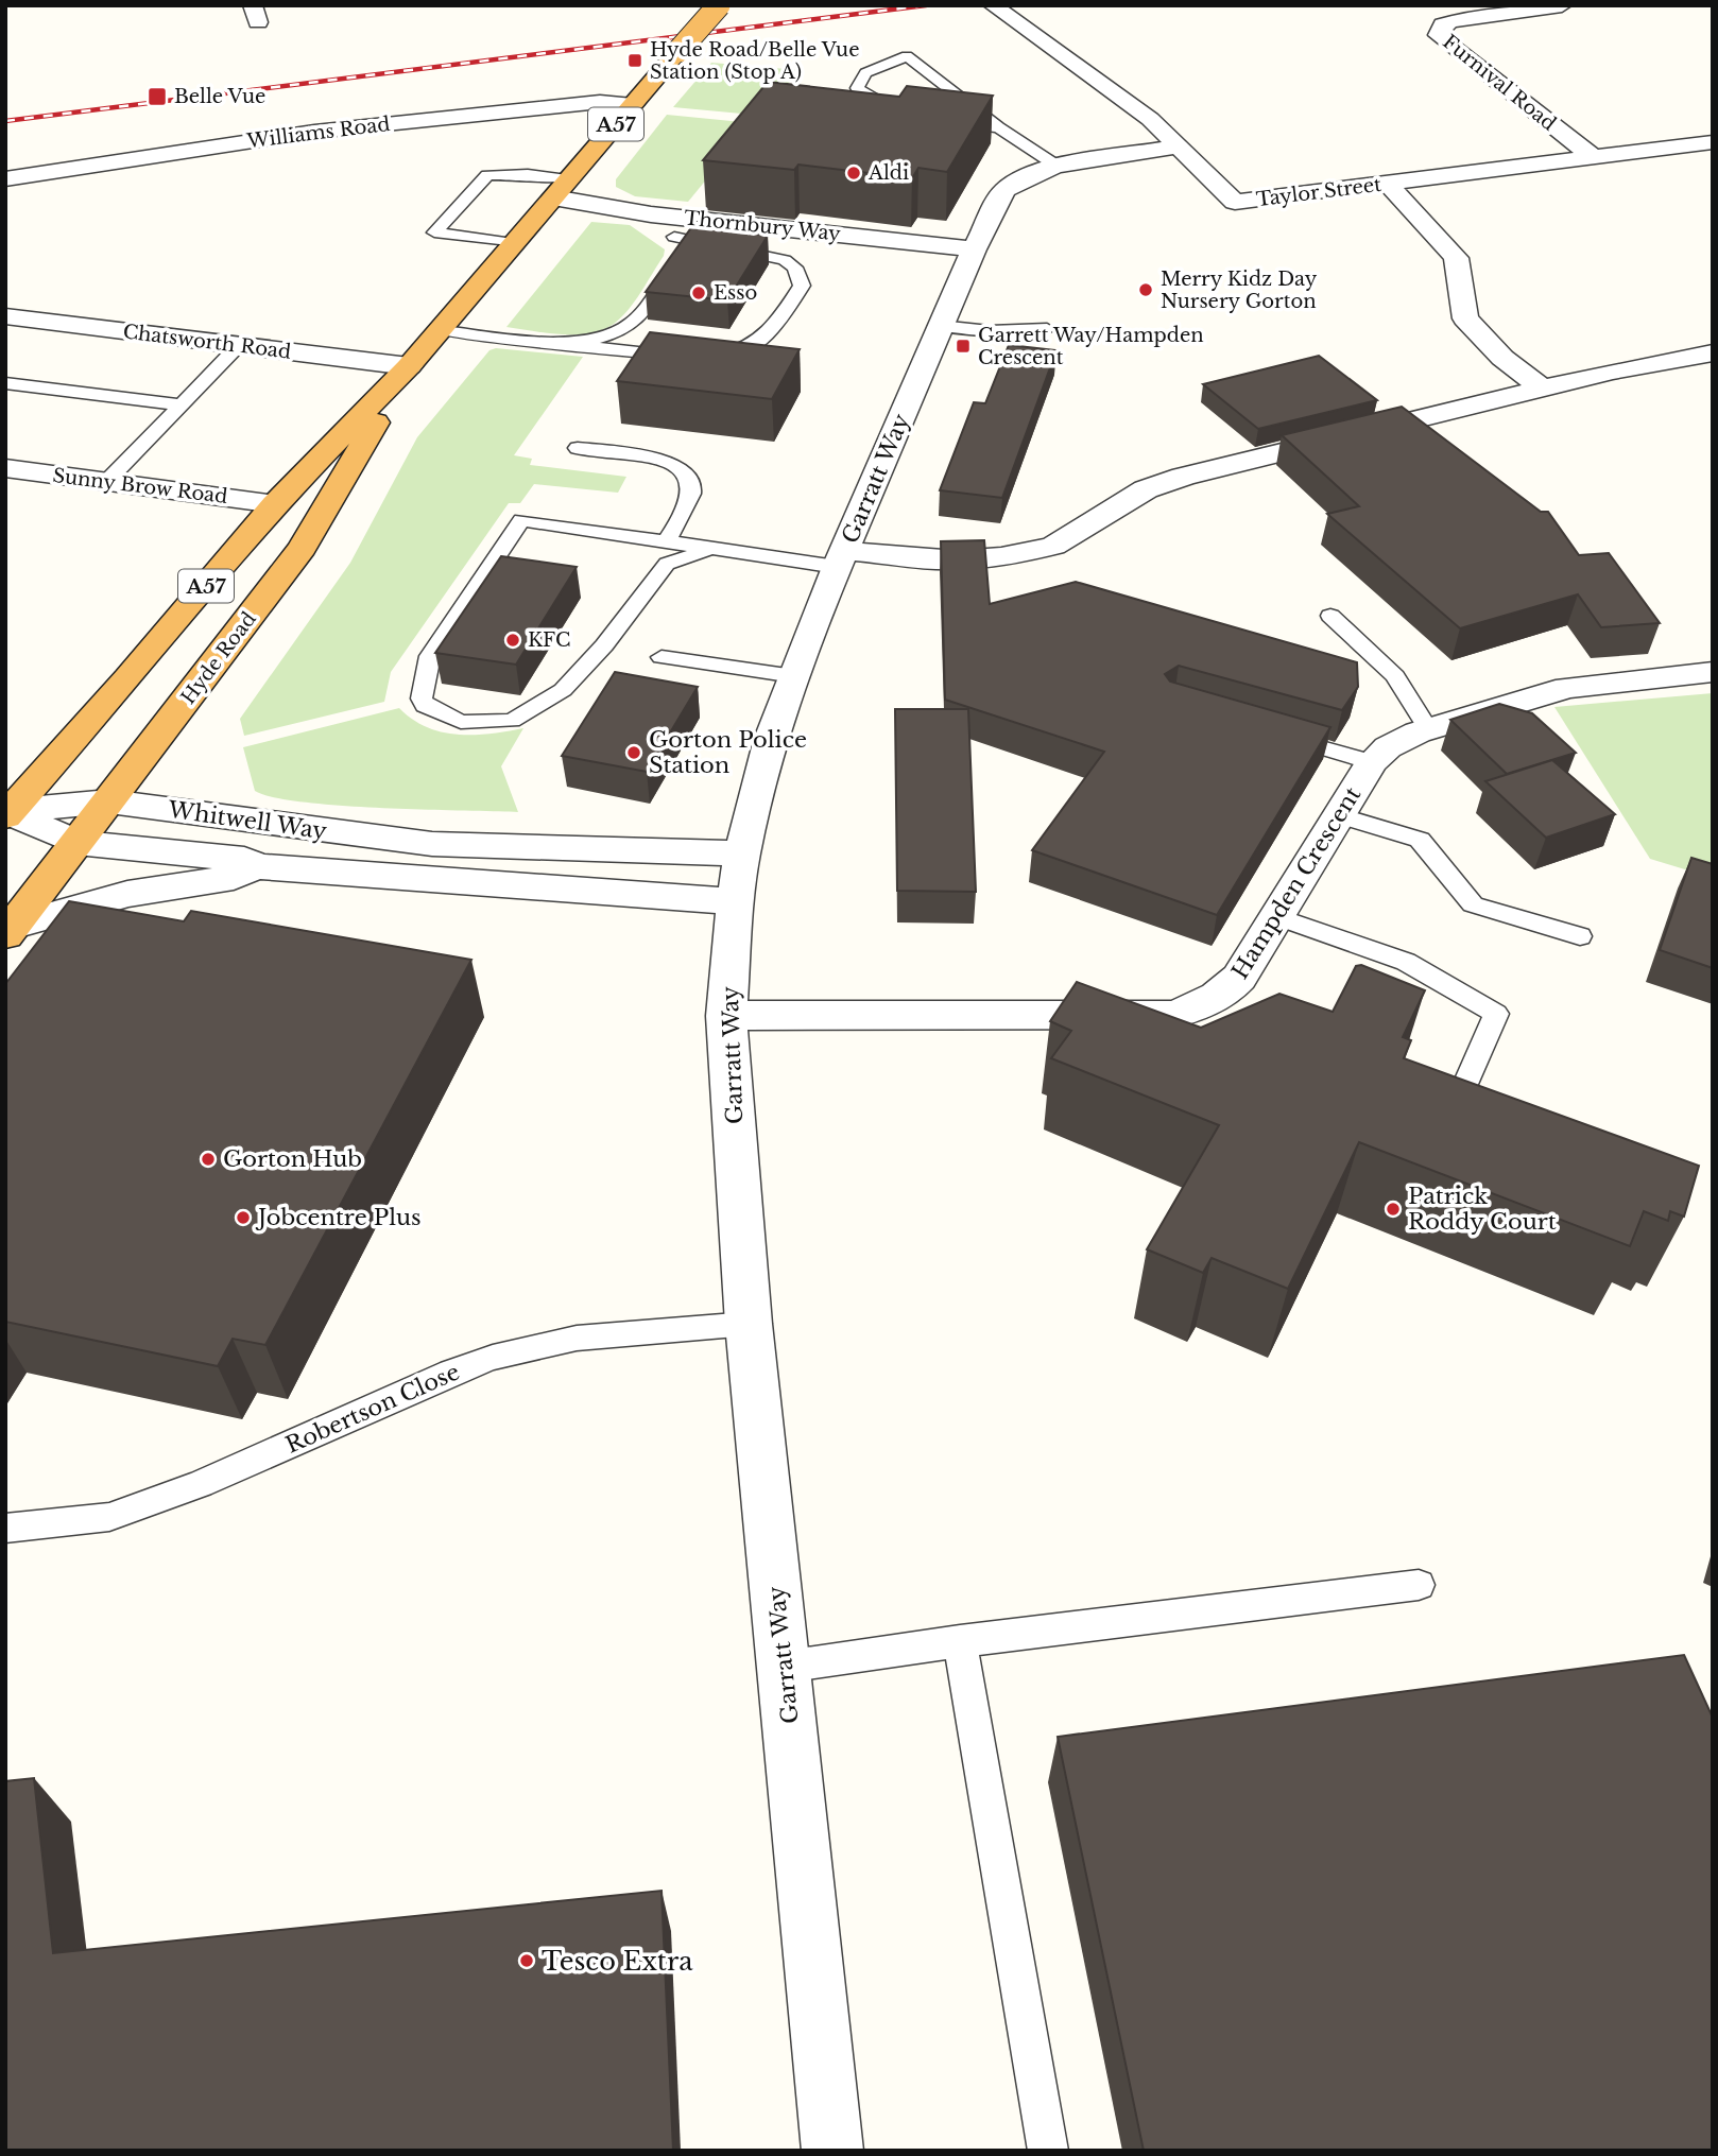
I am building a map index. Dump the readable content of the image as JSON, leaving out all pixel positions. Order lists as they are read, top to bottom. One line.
{"streets":{"highway":["A57","Hyde Road"],"street":["Furnival Road","Williams Road","Taylor Street","Thornbury Way","Chatsworth Road","Garratt Way","Sunny Brow Road","Whitwell Way","Hampden Crescent"],"lane":["Robertson Close"]},"crossings":[["Furnival Road","Taylor Street"],["Williams Road","Hyde Road"],["Taylor Street","Garratt Way"],["Thornbury Way","Garratt Way"],["Thornbury Way","Hyde Road"],["Chatsworth Road","Hyde Road"],["Garratt Way","Whitwell Way"],["Garratt Way","Hampden Crescent"],["Garratt Way","Robertson Close"],["Sunny Brow Road","Hyde Road"],["Hyde Road","Whitwell Way"]],"places":{"transit":["Hyde Road/Belle Vue Station (Stop A)","Belle Vue","Garrett Way/Hampden Crescent"],"other":["Aldi","Merry Kidz Day Nursery Gorton","Esso","KFC","Gorton Police Station","Gorton Hub","Patrick Roddy Court","Jobcentre Plus","Tesco Extra"]}}
